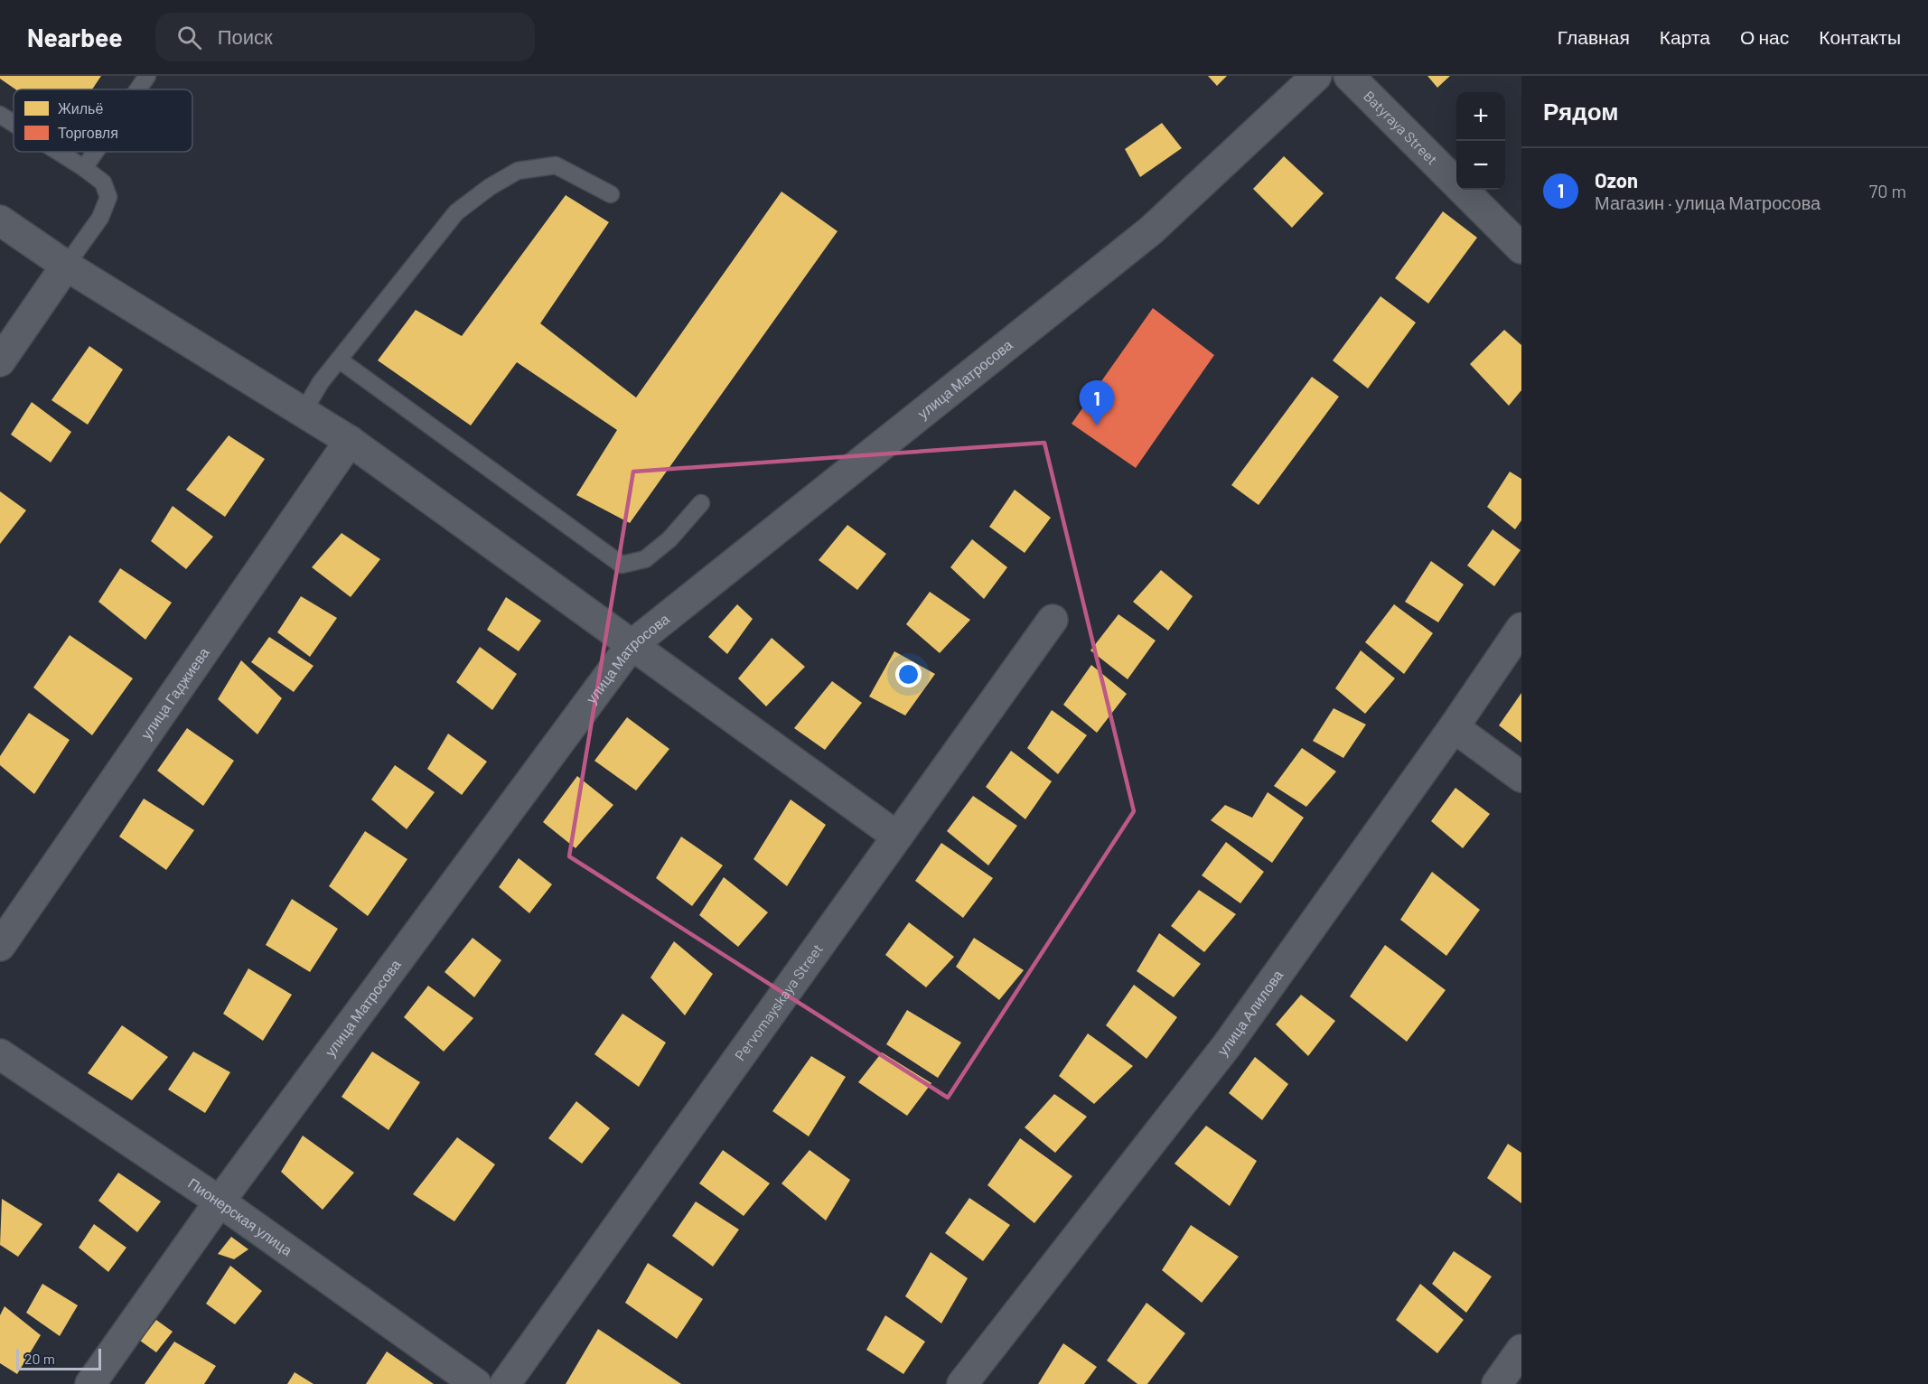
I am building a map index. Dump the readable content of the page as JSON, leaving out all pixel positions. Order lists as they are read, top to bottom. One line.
{"streets":{"street":["Batyraya Street","улица Матросова","улица Гаджиева","Pervomayskaya Street","улица Алилова","Пионерская улица"]},"crossings":[["улица Матросова","Пионерская улица"]],"legend":["Жильё","Торговля"],"scale_bar":"20 m","page":{"header":"Nearbee","search":"Поиск","nav":["Главная","Карта","О нас","Контакты"],"heading":"Рядом","map_buttons":["+","−"],"list":[{"mark":"1","name":"Ozon","note":"Магазин · улица Матросова","value":"70 m"}],"pins":"1","scale":"20 m"}}
